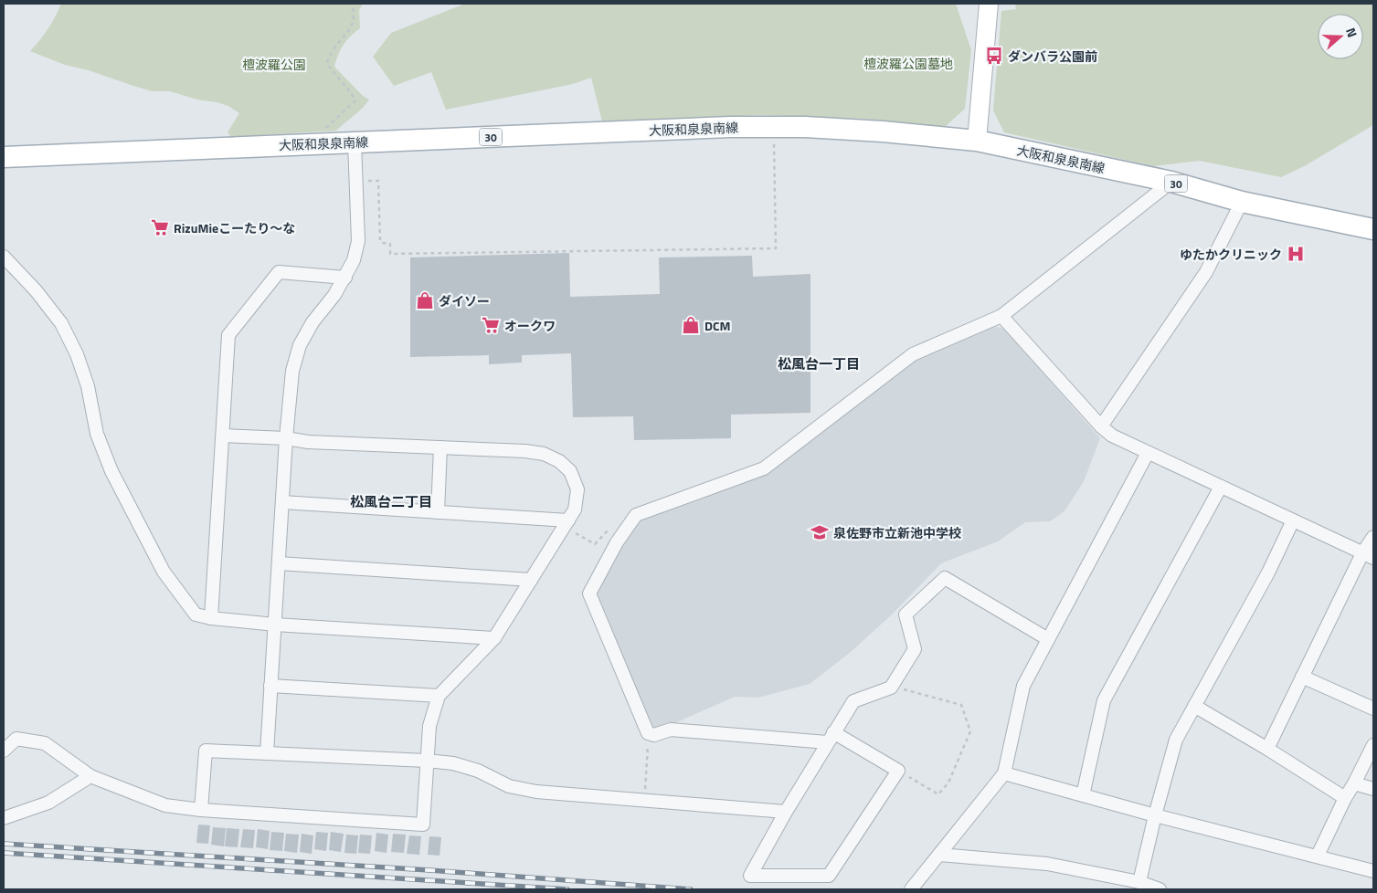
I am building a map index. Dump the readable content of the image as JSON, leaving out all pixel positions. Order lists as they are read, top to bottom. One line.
{"streets":{"main road":["大阪和泉泉南線","30"]},"districts":["松風台一丁目","松風台二丁目"],"parks":["檀波羅公園墓地","檀波羅公園"],"places":{"bus stop":["ダンバラ公園前"],"supermarket":["RizuMieこーたり～な","オークワ"],"hospital":["ゆたかクリニック"],"shop":["ダイソー","DCM"],"school or university":["泉佐野市立新池中学校"]},"north":"right"}
